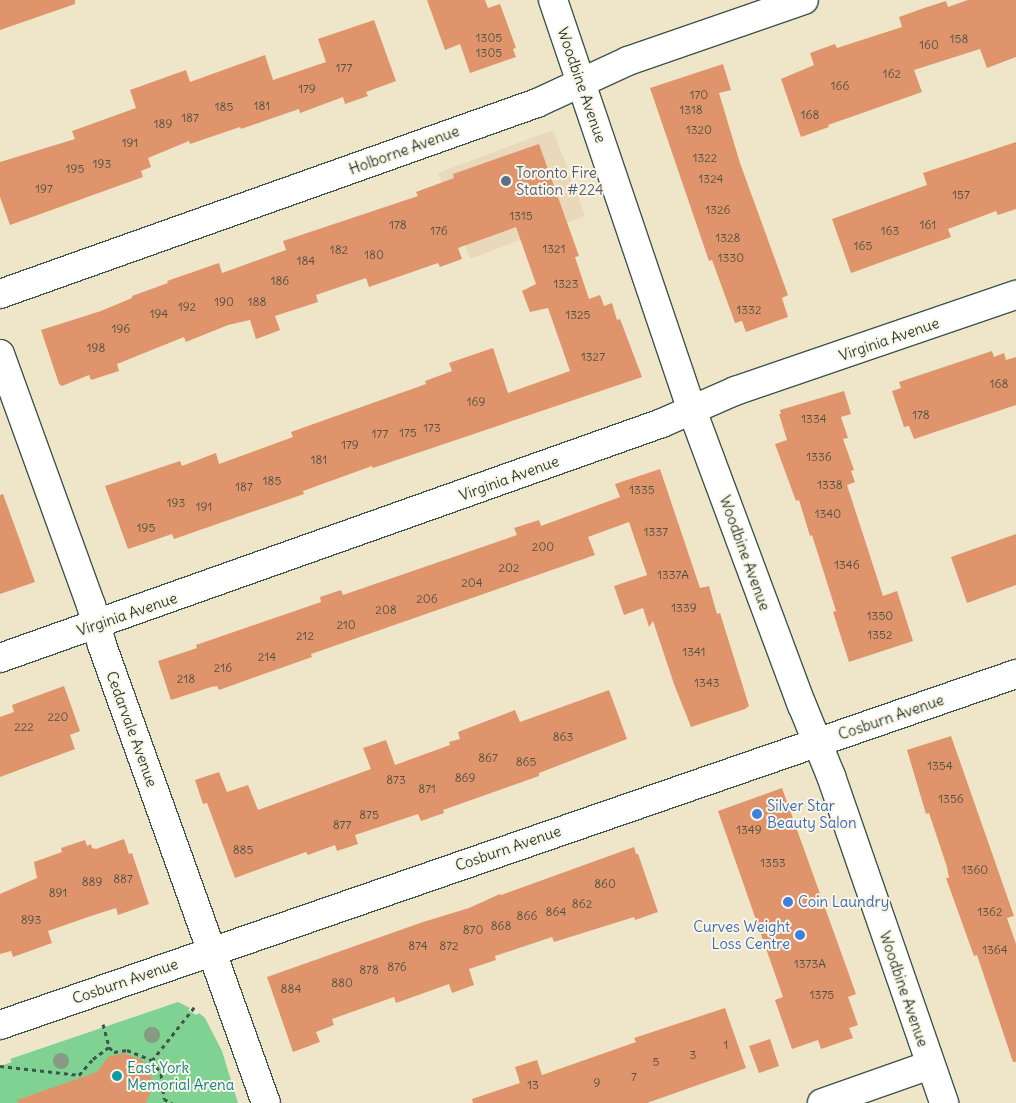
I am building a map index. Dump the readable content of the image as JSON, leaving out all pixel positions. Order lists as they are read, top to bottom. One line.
{"streets":{"street":["Woodbine Avenue","Holborne Avenue","Virginia Avenue","Cosburn Avenue","Cedarvale Avenue"]},"crossings":[["Woodbine Avenue","Holborne Avenue"],["Woodbine Avenue","Virginia Avenue"],["Woodbine Avenue","Cosburn Avenue"],["Virginia Avenue","Cedarvale Avenue"],["Cosburn Avenue","Cedarvale Avenue"]],"places":["Toronto Fire Station #224","Silver Star Beauty Salon","Coin Laundry","Curves Weight Loss Centre","East York Memorial Arena"],"house_numbers":["1305","158","160","1305","177","162","166","179","170","181","185","1318","168","187","189","1320","191","1322","193","195","1324","197","157","1326","1315","178","161","176","163","1328","165","1321","182","180","1330","184","186","1323","190","188","192","1332","194","1325","196","198","1327","168","169","178","1334","173","175","177","179","1336","181","185","1338","187","1335","193","191","1340","195","1337","200","1346","202","1337A","204","206","1339","208","1350","210","1352","212","1341","214","216","218","1343","220","222","863","867","865","1354","869","873","871","1356","875","877","1349","885","1353","1360","887","889","860","891","862","864","1362","866","893","868","870","874","872","1364","1373A","876","878","880","884","1375","1","3","5","7","9","13"]}
